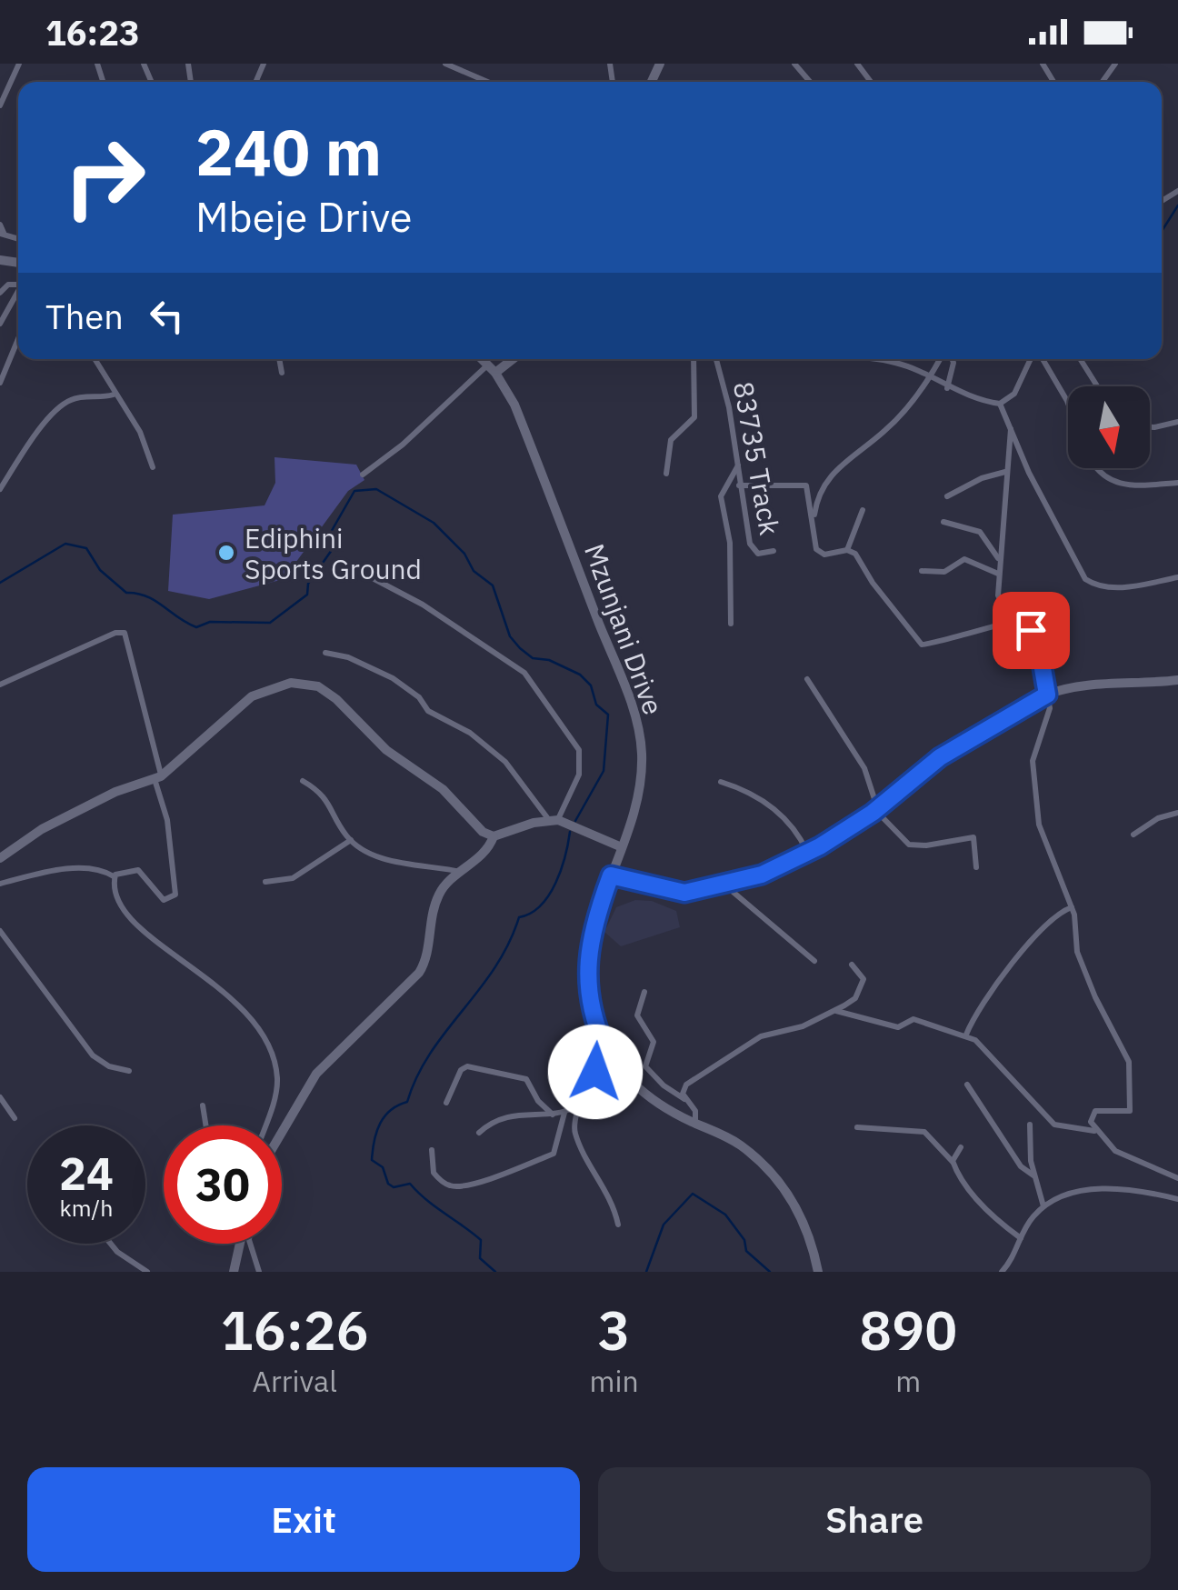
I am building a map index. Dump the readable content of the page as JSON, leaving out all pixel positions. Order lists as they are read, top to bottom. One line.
{"streets":{"street":["83735 Track","Mzunjani Drive"]},"places":["Ediphini Sports Ground"],"north":"bottom","page":{"status":"16:23","turn":["240 m","Mbeje Drive"],"then":"Then","speed":"24 km/h","limit":"30","eta":["16:26","Arrival","3","min","890","m"],"buttons":["Exit","Share"]}}
